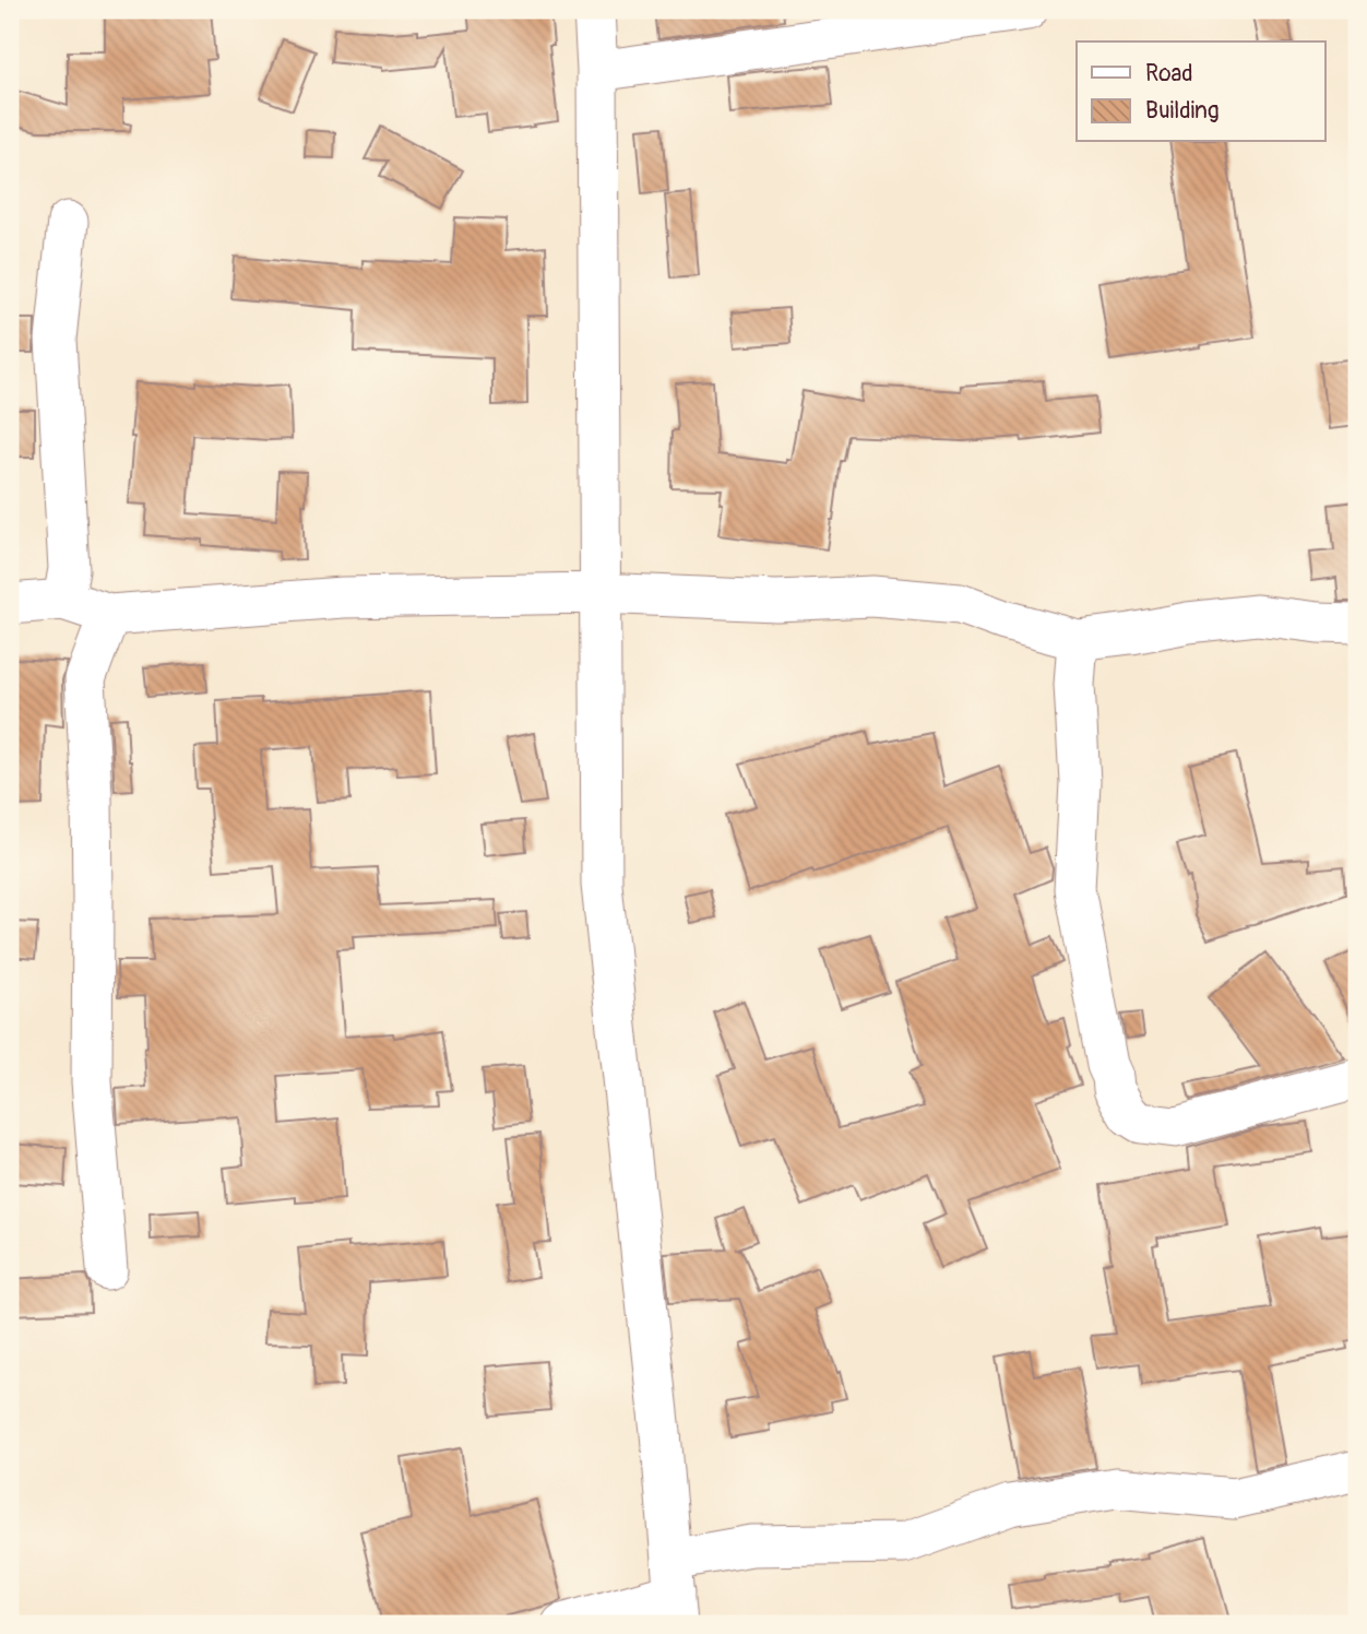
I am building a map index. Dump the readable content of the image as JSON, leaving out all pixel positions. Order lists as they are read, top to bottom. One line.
{"legend":["Road","Building"]}
